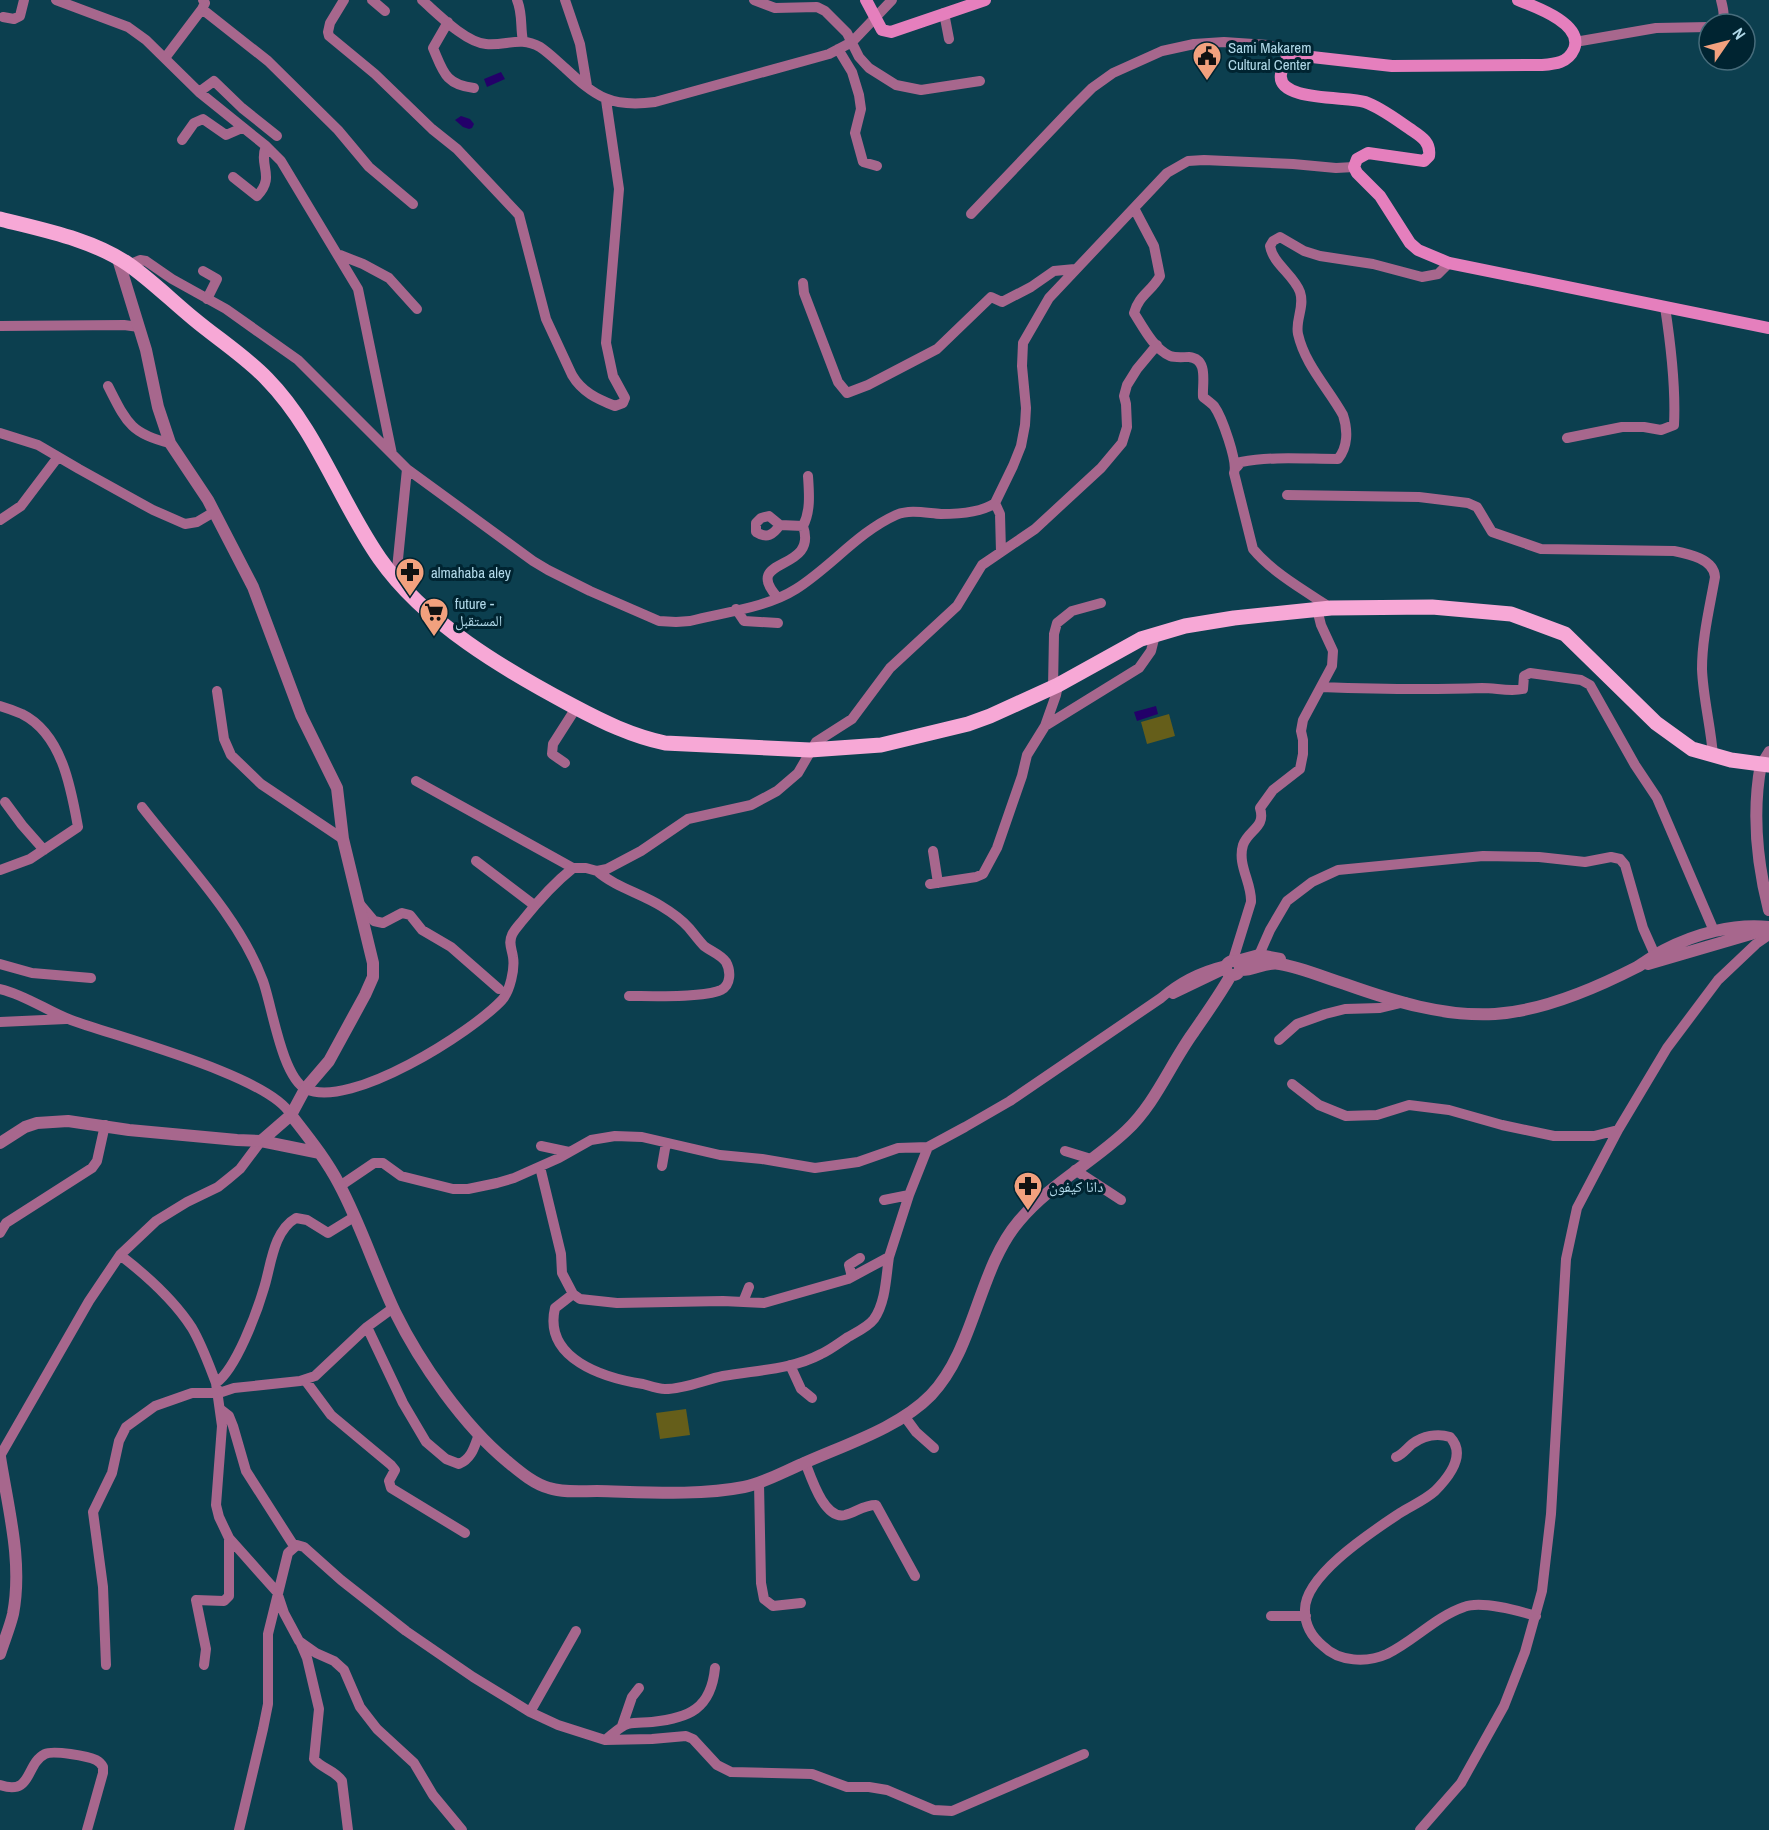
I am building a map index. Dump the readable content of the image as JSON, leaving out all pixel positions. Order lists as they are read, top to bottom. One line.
{"places":{"public building":["Sami Makarem Cultural Center"],"pharmacy":["almahaba aley","دانا كيفون"],"supermarket":["future - المستقبل"]},"north":"top right"}
